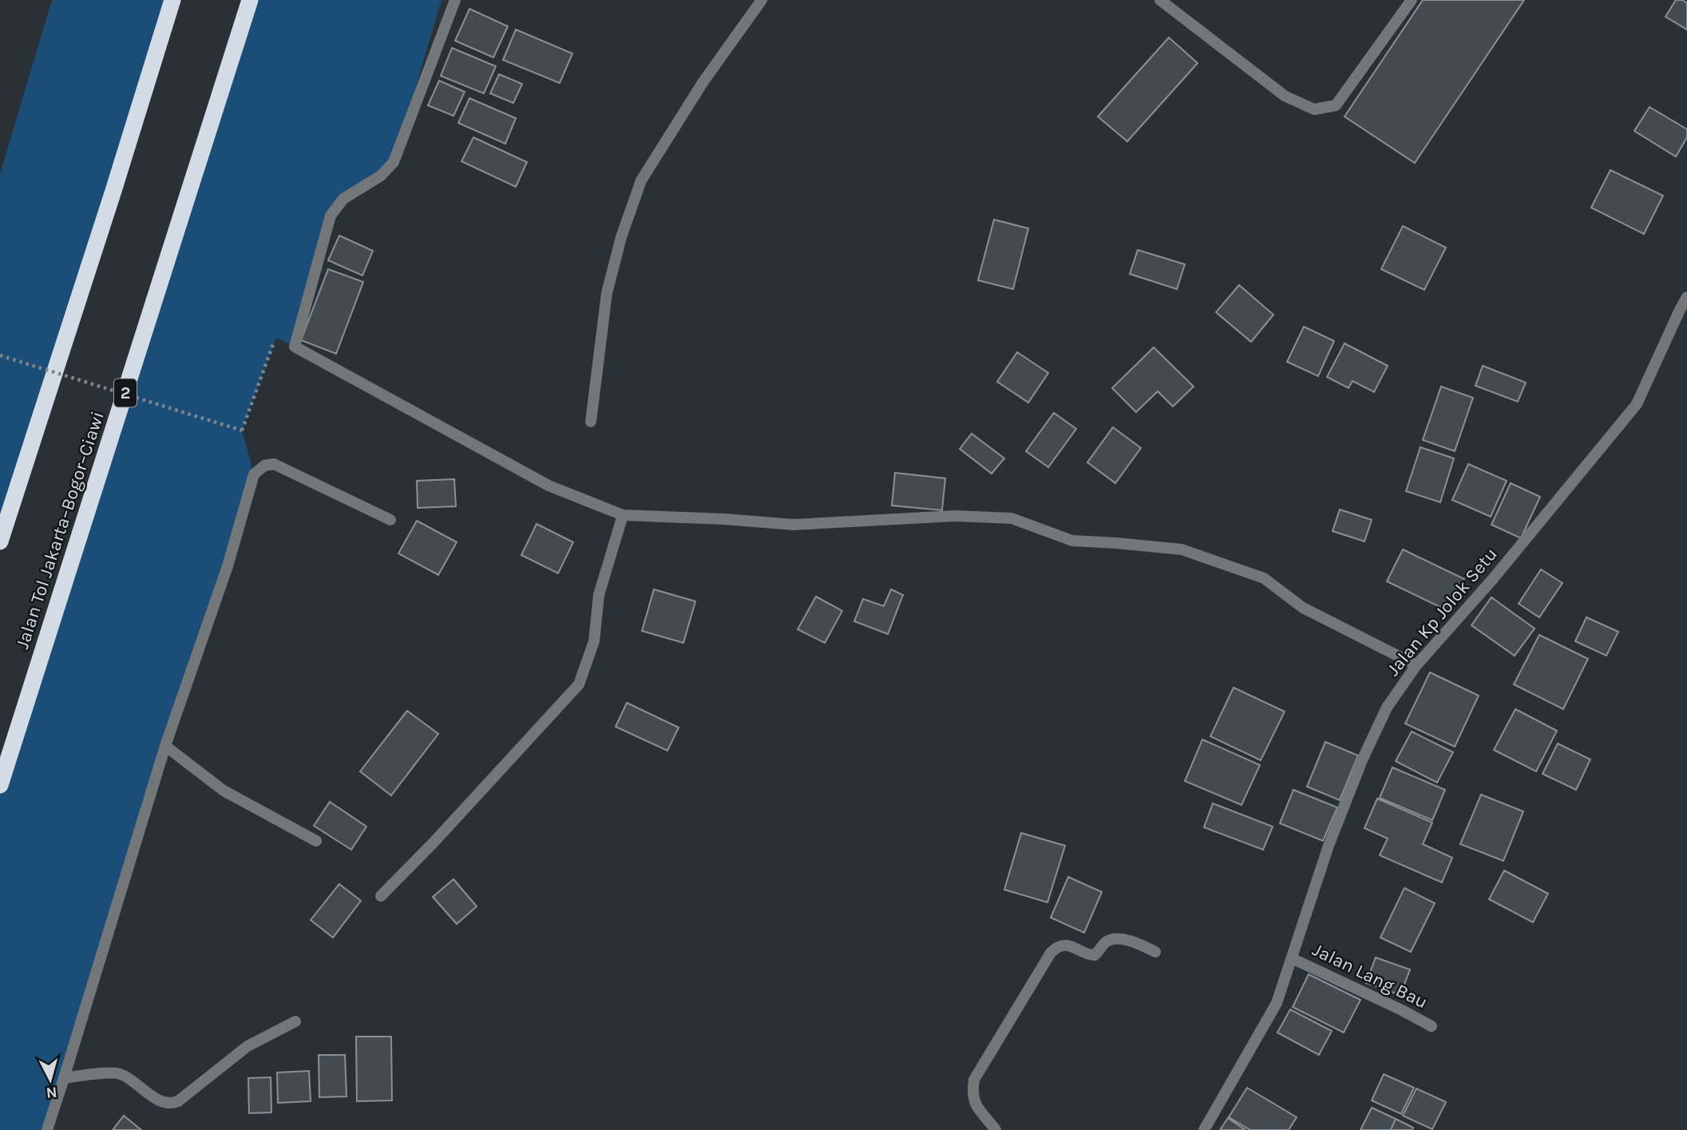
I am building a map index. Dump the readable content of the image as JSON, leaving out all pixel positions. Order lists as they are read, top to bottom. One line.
{"streets":{"highway":["2","Jalan Tol Jakarta–Bogor–Ciawi"],"street":["Jalan Kp Jolok Setu","Jalan Lang Bau"]},"crossings":[["Jalan Kp Jolok Setu","Jalan Lang Bau"]],"north":"bottom"}
